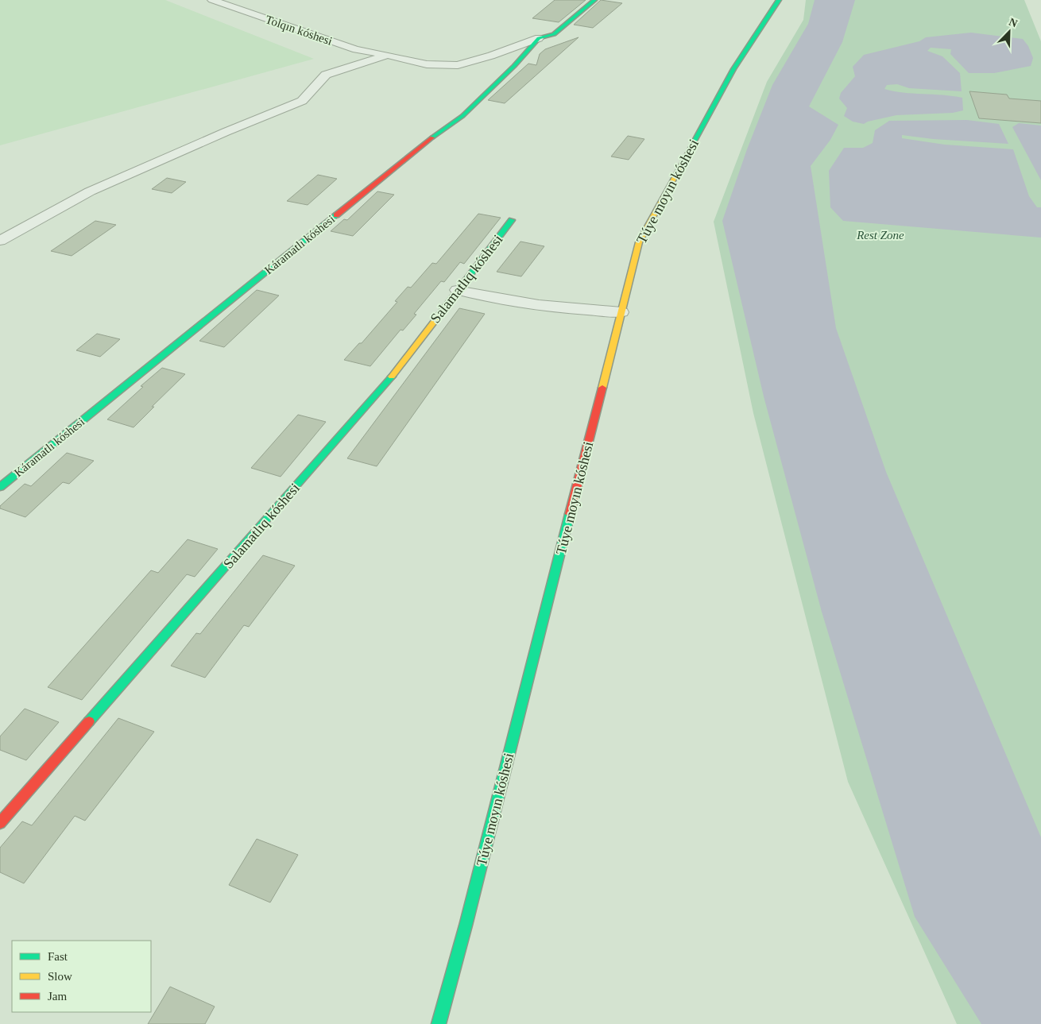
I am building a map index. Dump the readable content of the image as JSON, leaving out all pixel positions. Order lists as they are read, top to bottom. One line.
{"streets":{"street":["Tolqın kóshesi","Túye moyın kóshesi","Káramatlı kóshesi","Salamatlıq kóshesi"]},"parks":["Rest Zone"],"legend":["Fast","Slow","Jam"],"north":"top right"}
